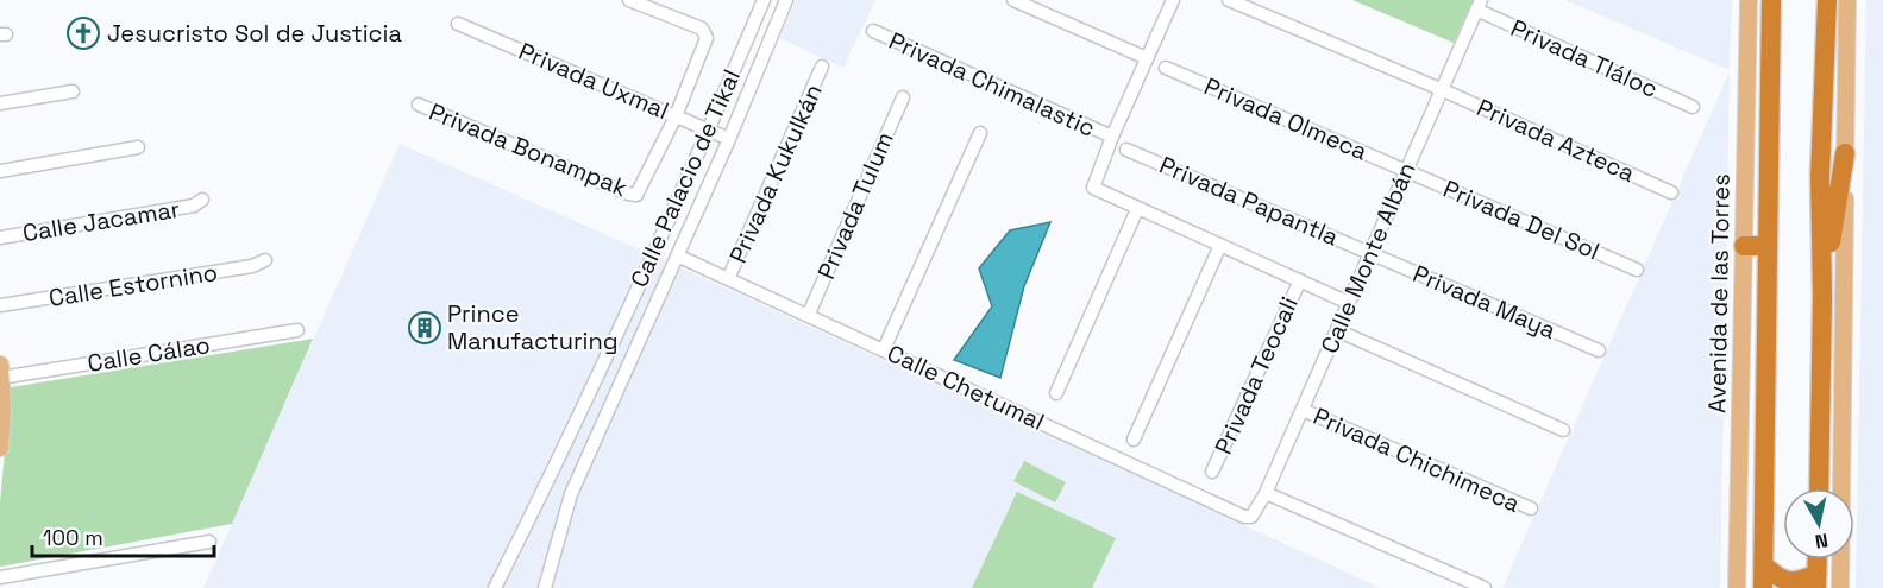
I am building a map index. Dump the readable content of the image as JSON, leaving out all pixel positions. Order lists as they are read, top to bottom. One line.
{"streets":{"highway":["Avenida de las Torres"],"street":["Privada Tláloc","Privada Uxmal","Privada Chimalastic","Privada Olmeca","Privada Azteca","Privada Bonampak","Privada Kukulkán","Calle Palacio de Tikal","Privada Papantla","Privada Tulum","Privada Del Sol","Calle Jacamar","Calle Monte Albán","Calle Estornino","Privada Maya","Calle Cálao","Privada Teocali","Calle Chetumal","Privada Chichimeca"]},"crossings":[["Privada Tláloc","Calle Monte Albán"],["Privada Uxmal","Privada Bonampak"],["Privada Uxmal","Calle Palacio de Tikal"],["Privada Olmeca","Privada Del Sol"],["Privada Olmeca","Calle Monte Albán"],["Privada Azteca","Calle Monte Albán"],["Privada Kukulkán","Calle Chetumal"],["Calle Palacio de Tikal","Calle Chetumal"],["Privada Papantla","Calle Monte Albán"],["Privada Papantla","Privada Maya"],["Privada Tulum","Calle Chetumal"],["Privada Del Sol","Calle Monte Albán"],["Calle Monte Albán","Privada Maya"],["Calle Monte Albán","Calle Chetumal"],["Calle Monte Albán","Privada Chichimeca"]],"places":{"church":["Jesucristo Sol de Justicia"],"building":["Prince Manufacturing"]},"scale_bar":"100 m","north":"bottom"}
